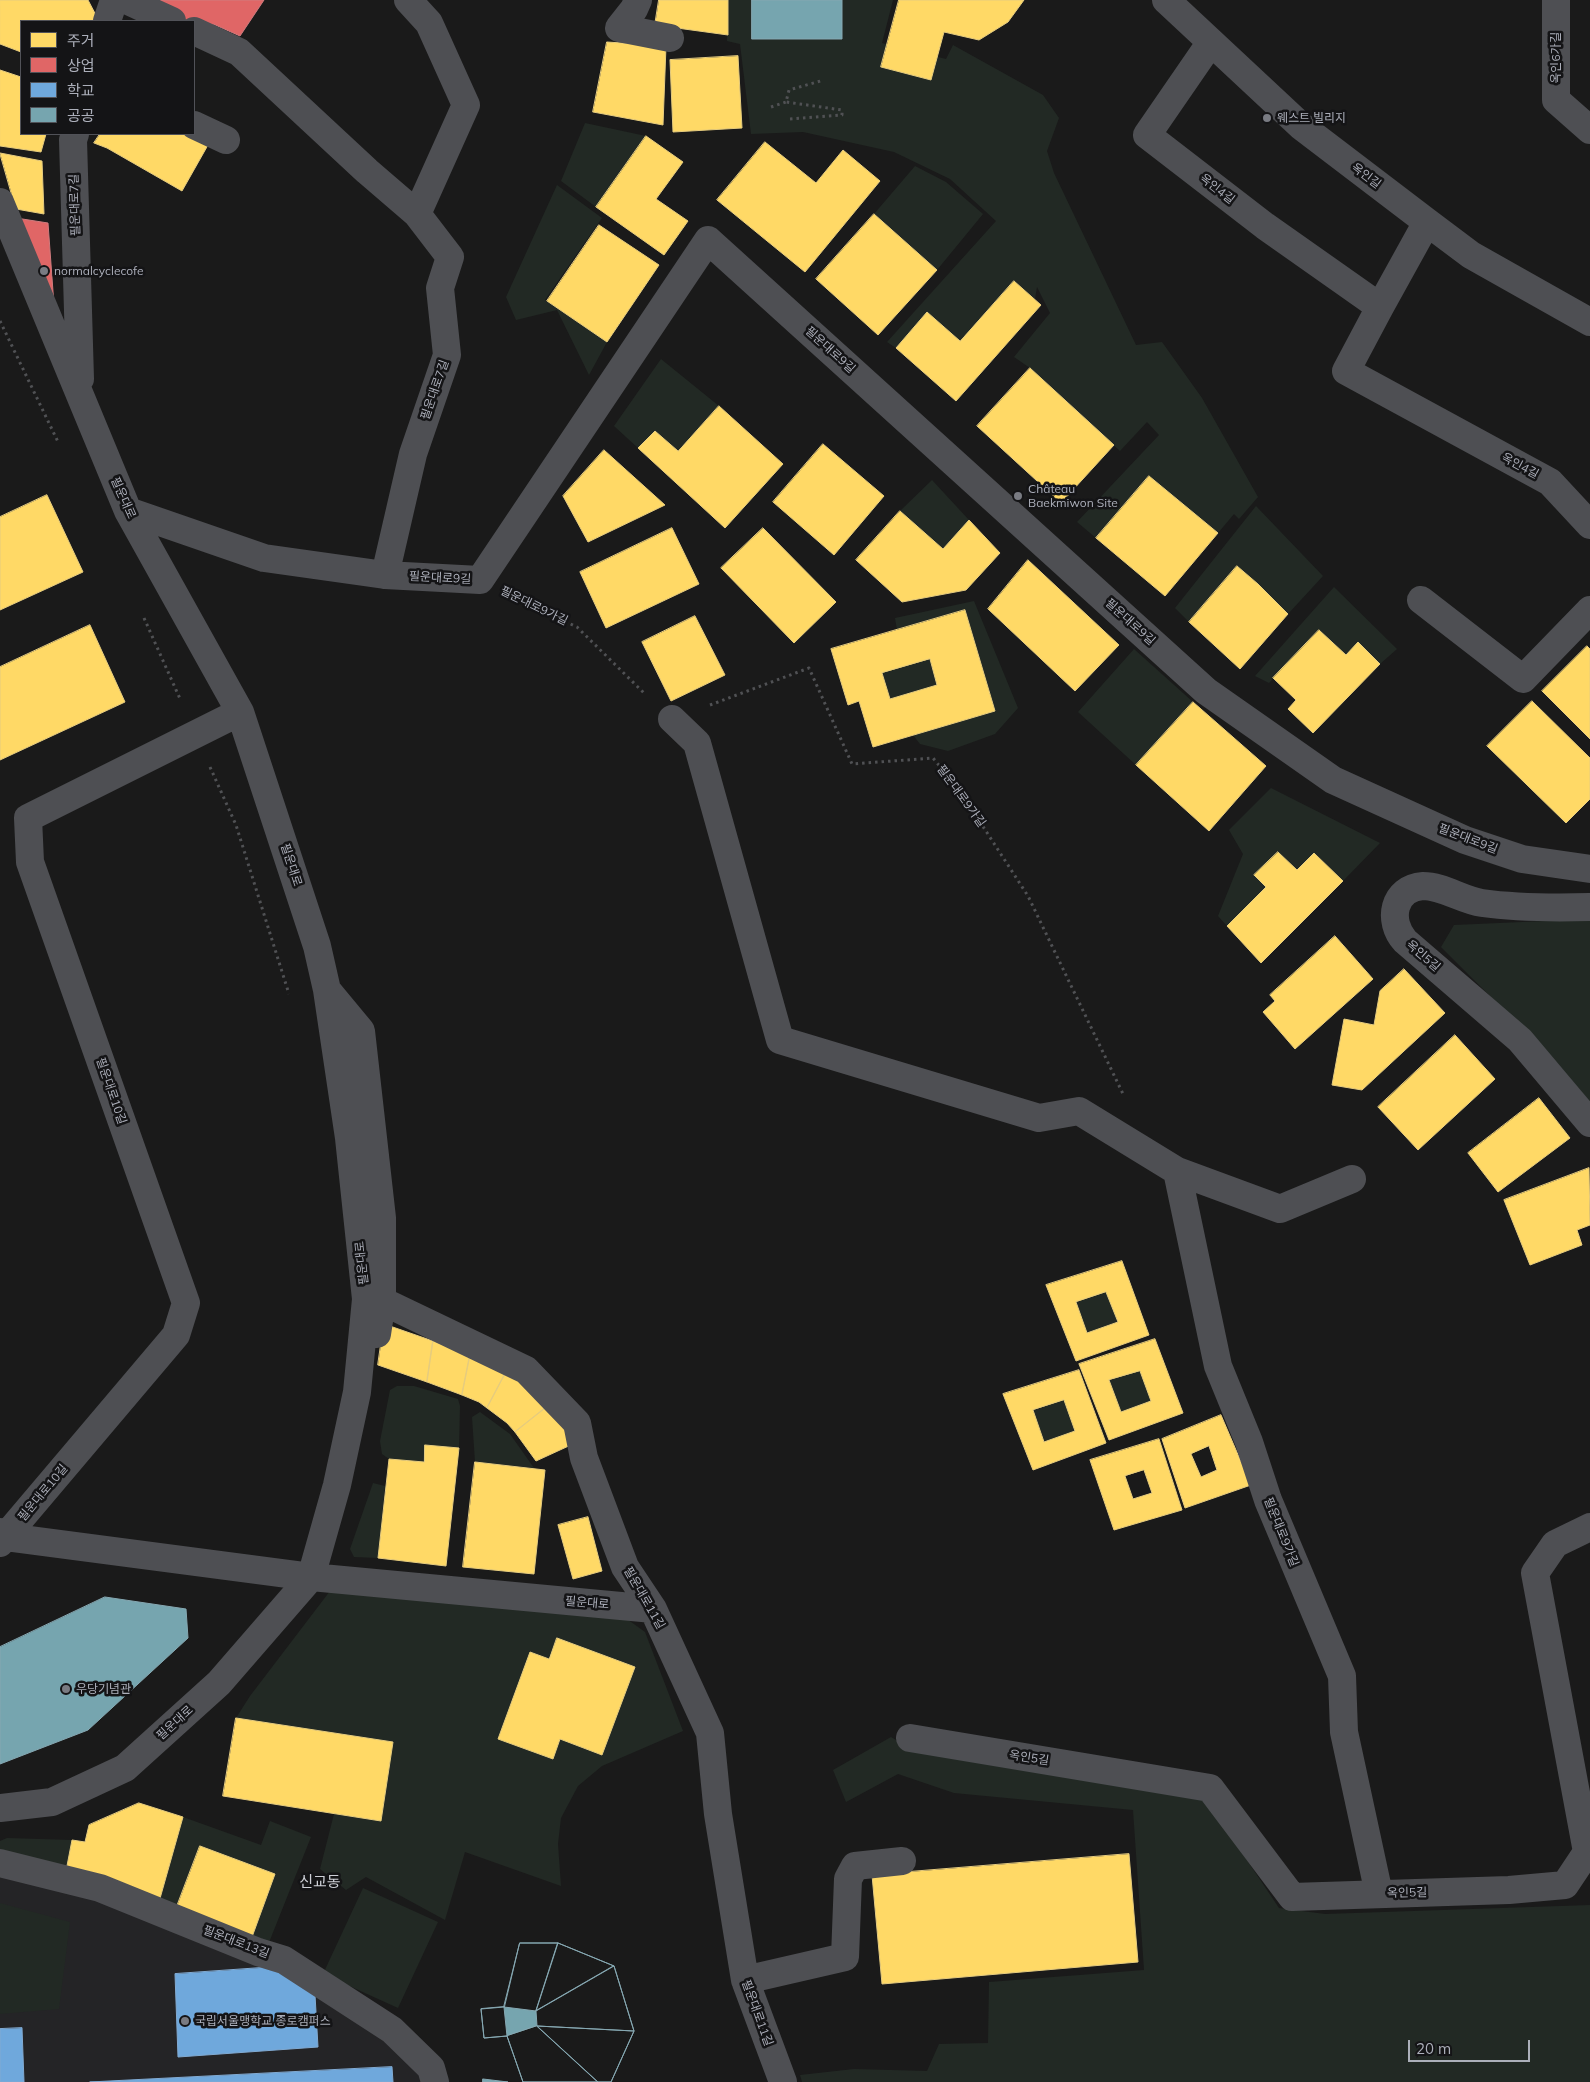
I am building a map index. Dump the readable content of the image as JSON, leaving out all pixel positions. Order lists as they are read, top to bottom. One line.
{"streets":{"street":["옥인6가길","옥인길","옥인4길","필운대로7길","필운대로9길","필운대로","필운대로9가길","옥인5길","필운대로10길","필운대로11길","필운대로13길"]},"crossings":[["옥인길","옥인4길"],["필운대로7길","필운대로9길"],["필운대로7길","필운대로"],["필운대로9길","필운대로"],["필운대로9길","필운대로9가길"],["필운대로","필운대로10길"],["필운대로","필운대로11길"],["필운대로9가길","옥인5길"]],"districts":["신교동"],"places":["웨스트 빌리지","normalcyclecofe","Château Baekmiwon Site","우당기념관","국립서울맹학교 종로캠퍼스"],"legend":["주거","상업","학교","공공"],"scale_bar":"20 m"}
